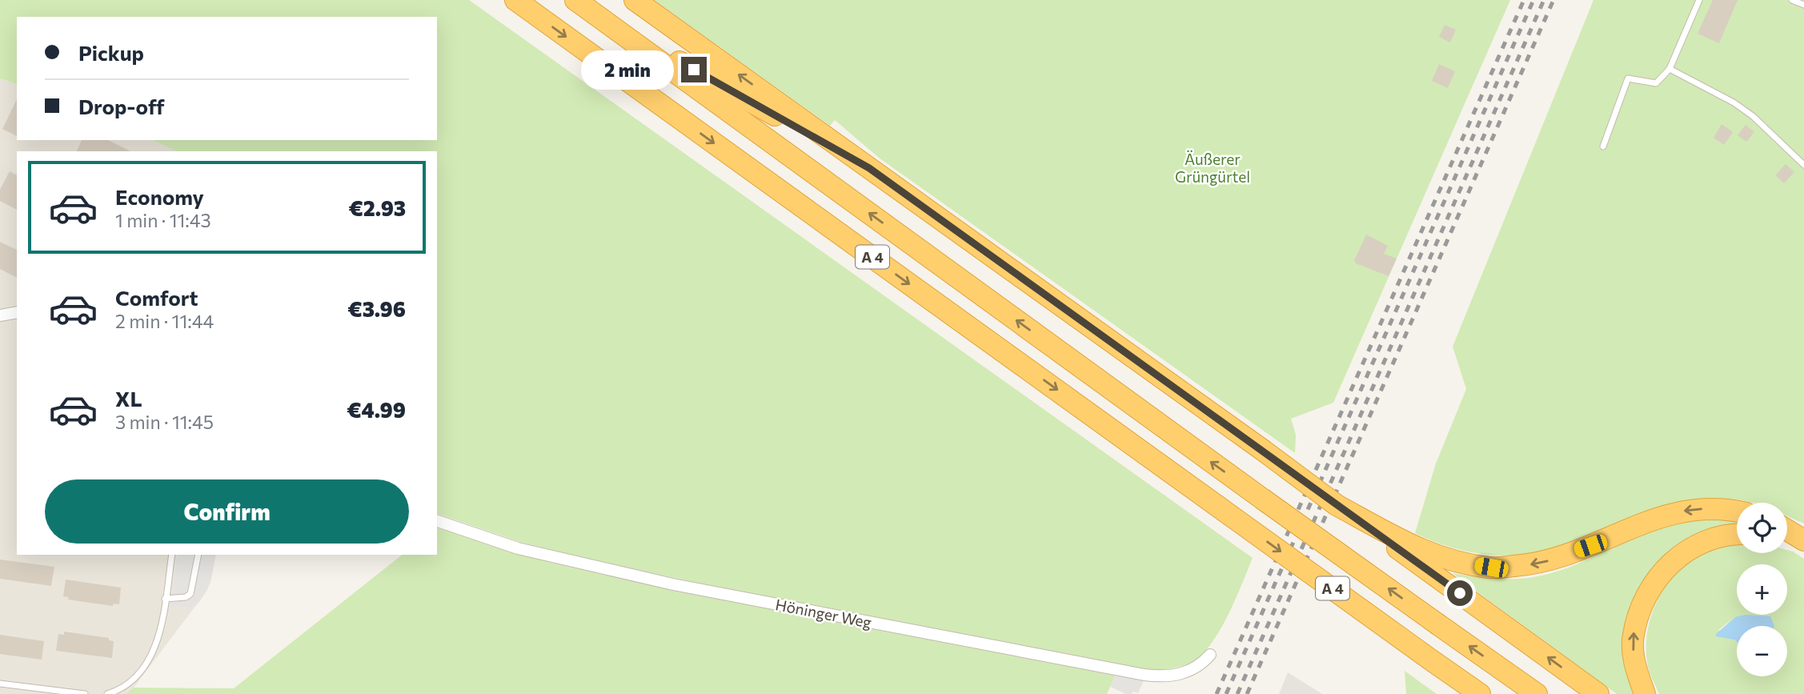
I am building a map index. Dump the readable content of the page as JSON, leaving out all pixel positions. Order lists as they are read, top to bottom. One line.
{"streets":{"highway":["A 4"],"street":["Höninger Weg"]},"parks":["Äußerer Grüngürtel"],"page":{"banner":["Pickup","Drop-off"],"bubble":"2 min","list":[{"name":"Economy","note":"1 min · 11:43","value":"€2.93"},{"name":"Comfort","note":"2 min · 11:44","value":"€3.96"},{"name":"XL","note":"3 min · 11:45","value":"€4.99"}],"buttons":"Confirm","map_buttons":["+","−"]}}
